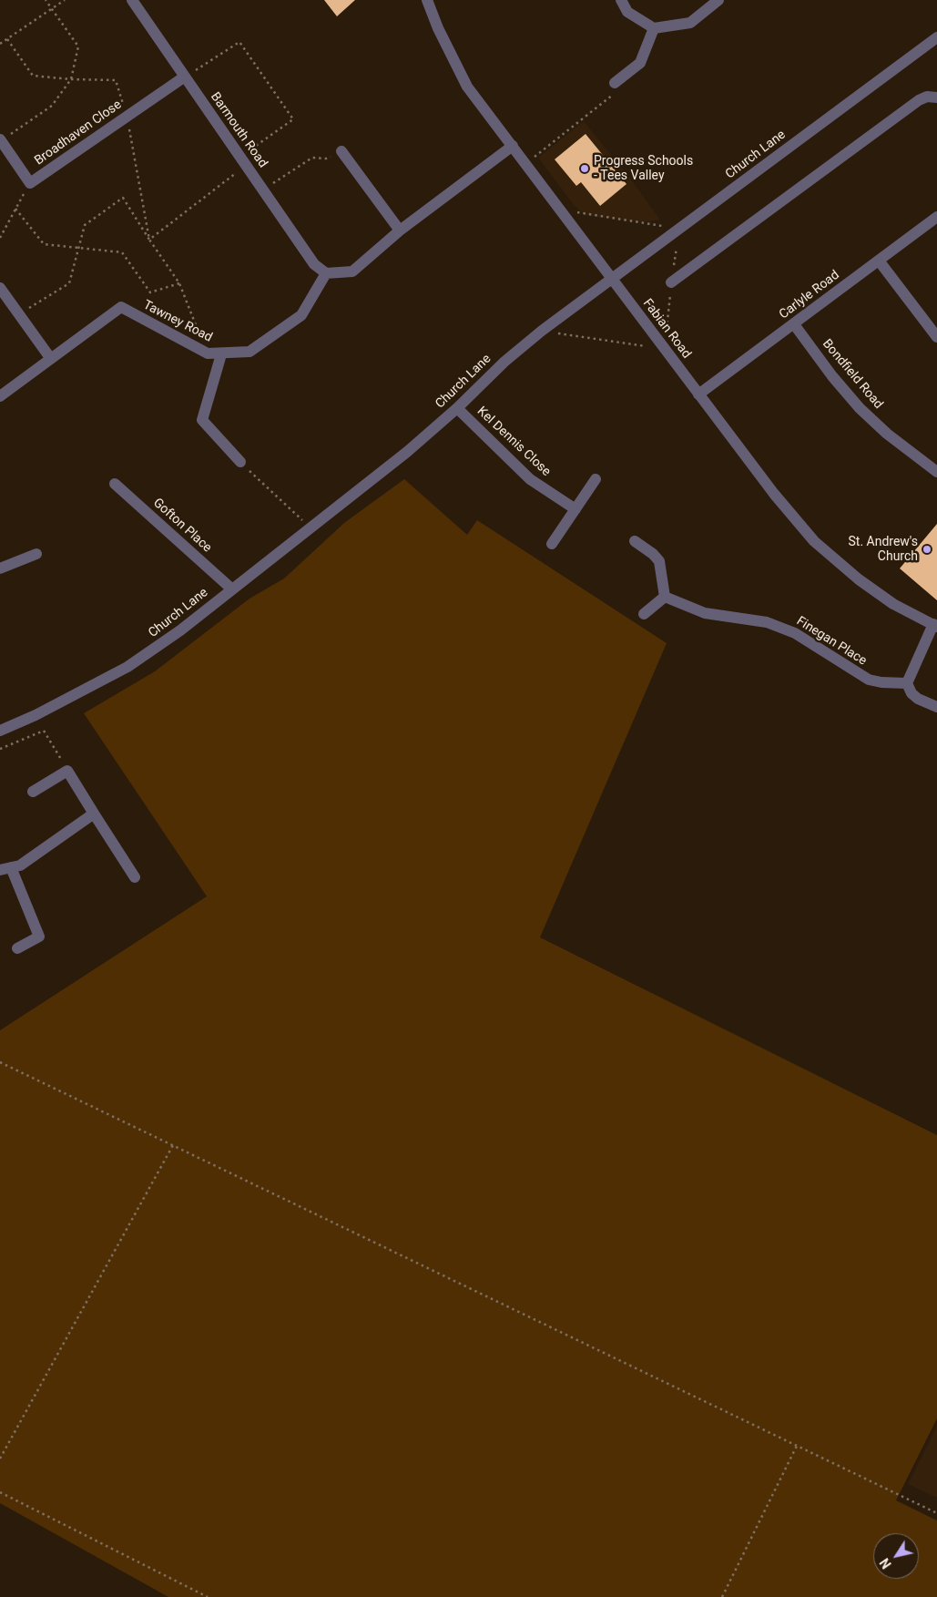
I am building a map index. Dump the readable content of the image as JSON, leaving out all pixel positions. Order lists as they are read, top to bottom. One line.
{"streets":{"street":["Barmouth Road","Broadhaven Close","Church Lane","Carlyle Road","Tawney Road","Fabian Road","Bondfield Road","Kel Dennis Close","Gofton Place","Finegan Place"]},"crossings":[["Barmouth Road","Broadhaven Close"],["Barmouth Road","Tawney Road"],["Church Lane","Fabian Road"],["Church Lane","Kel Dennis Close"],["Church Lane","Gofton Place"],["Carlyle Road","Fabian Road"],["Carlyle Road","Bondfield Road"]],"places":["Progress Schools - Tees Valley","St. Andrew's Church"],"north":"bottom left"}
